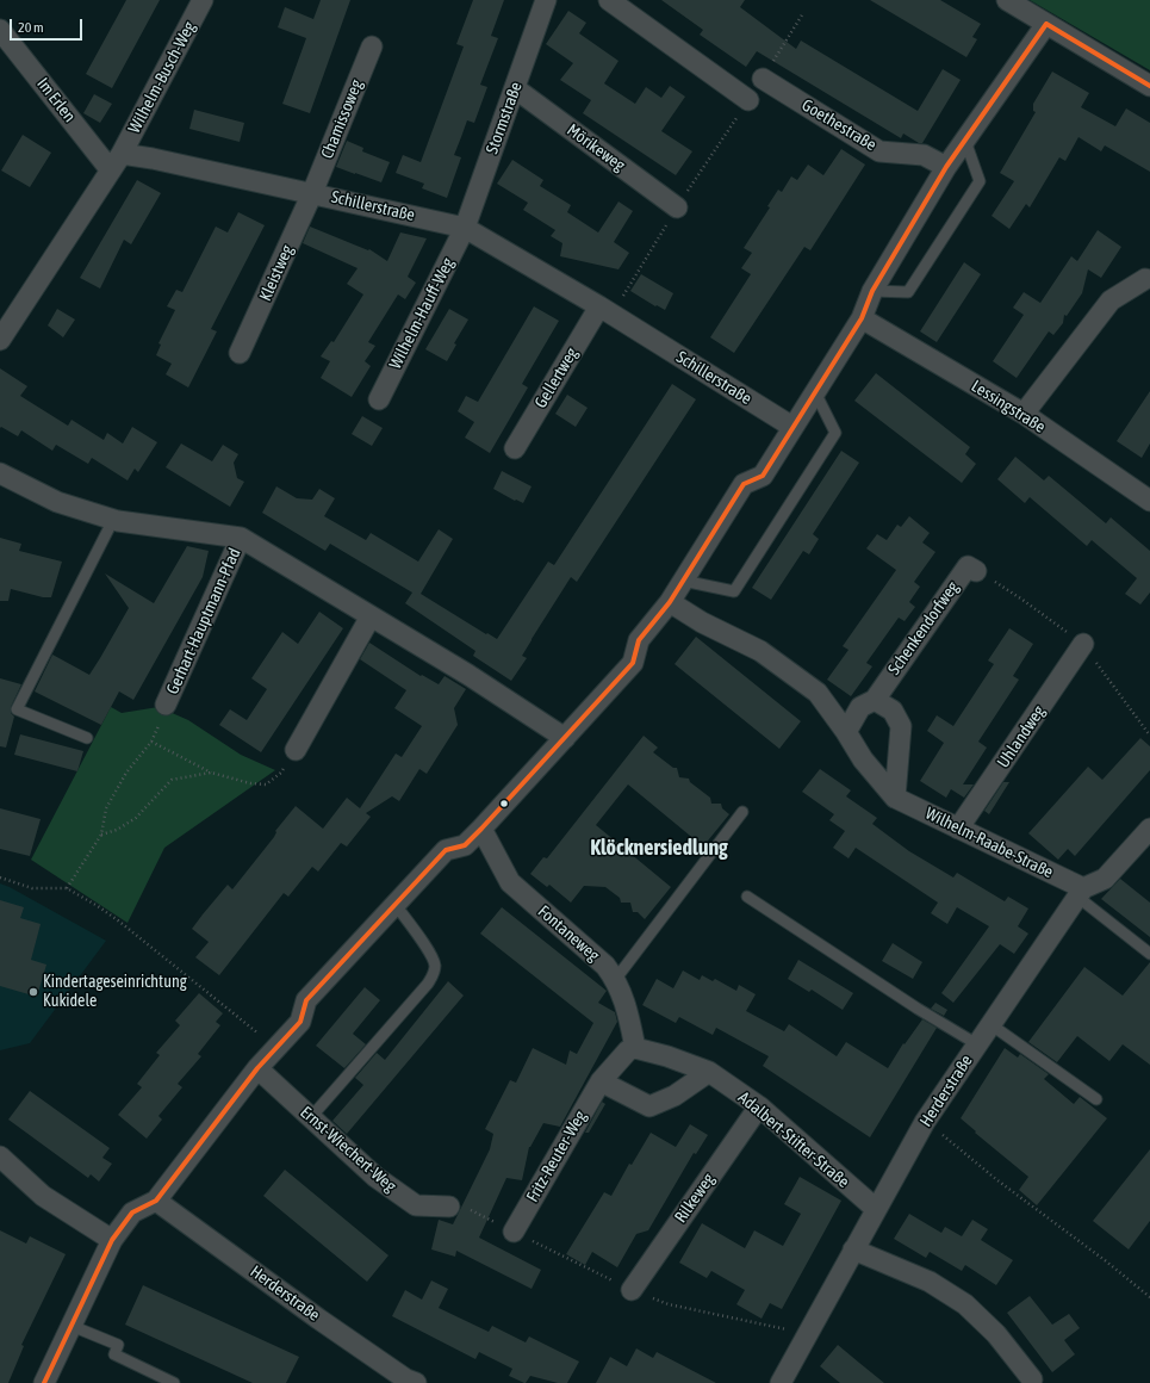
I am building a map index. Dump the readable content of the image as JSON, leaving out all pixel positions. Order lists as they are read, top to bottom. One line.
{"streets":{"street":["Wilhelm-Busch-Weg","Im Erlen","Stormstraße","Chamissoweg","Goethestraße","Mörikeweg","Schillerstraße","Kleistweg","Wilhelm-Hauff-Weg","Gellertweg","Lessingstraße","Gerhart-Hauptmann-Pfad","Schenkendorfweg","Uhlandweg","Wilhelm-Raabe-Straße","Fontaneweg","Herderstraße","Adalbert-Stifter-Straße","Ernst-Wiechert-Weg","Fritz-Reuter-Weg","Rilkeweg"]},"crossings":[["Wilhelm-Busch-Weg","Im Erlen"],["Wilhelm-Busch-Weg","Schillerstraße"],["Im Erlen","Schillerstraße"],["Stormstraße","Mörikeweg"],["Stormstraße","Schillerstraße"],["Stormstraße","Wilhelm-Hauff-Weg"],["Chamissoweg","Schillerstraße"],["Chamissoweg","Kleistweg"],["Schillerstraße","Kleistweg"],["Schillerstraße","Wilhelm-Hauff-Weg"],["Schillerstraße","Gellertweg"],["Uhlandweg","Wilhelm-Raabe-Straße"],["Wilhelm-Raabe-Straße","Herderstraße"],["Fontaneweg","Adalbert-Stifter-Straße"],["Herderstraße","Adalbert-Stifter-Straße"],["Adalbert-Stifter-Straße","Rilkeweg"]],"districts":["Klöcknersiedlung"],"places":["Kindertageseinrichtung Kukidele"],"scale_bar":"20 m"}
